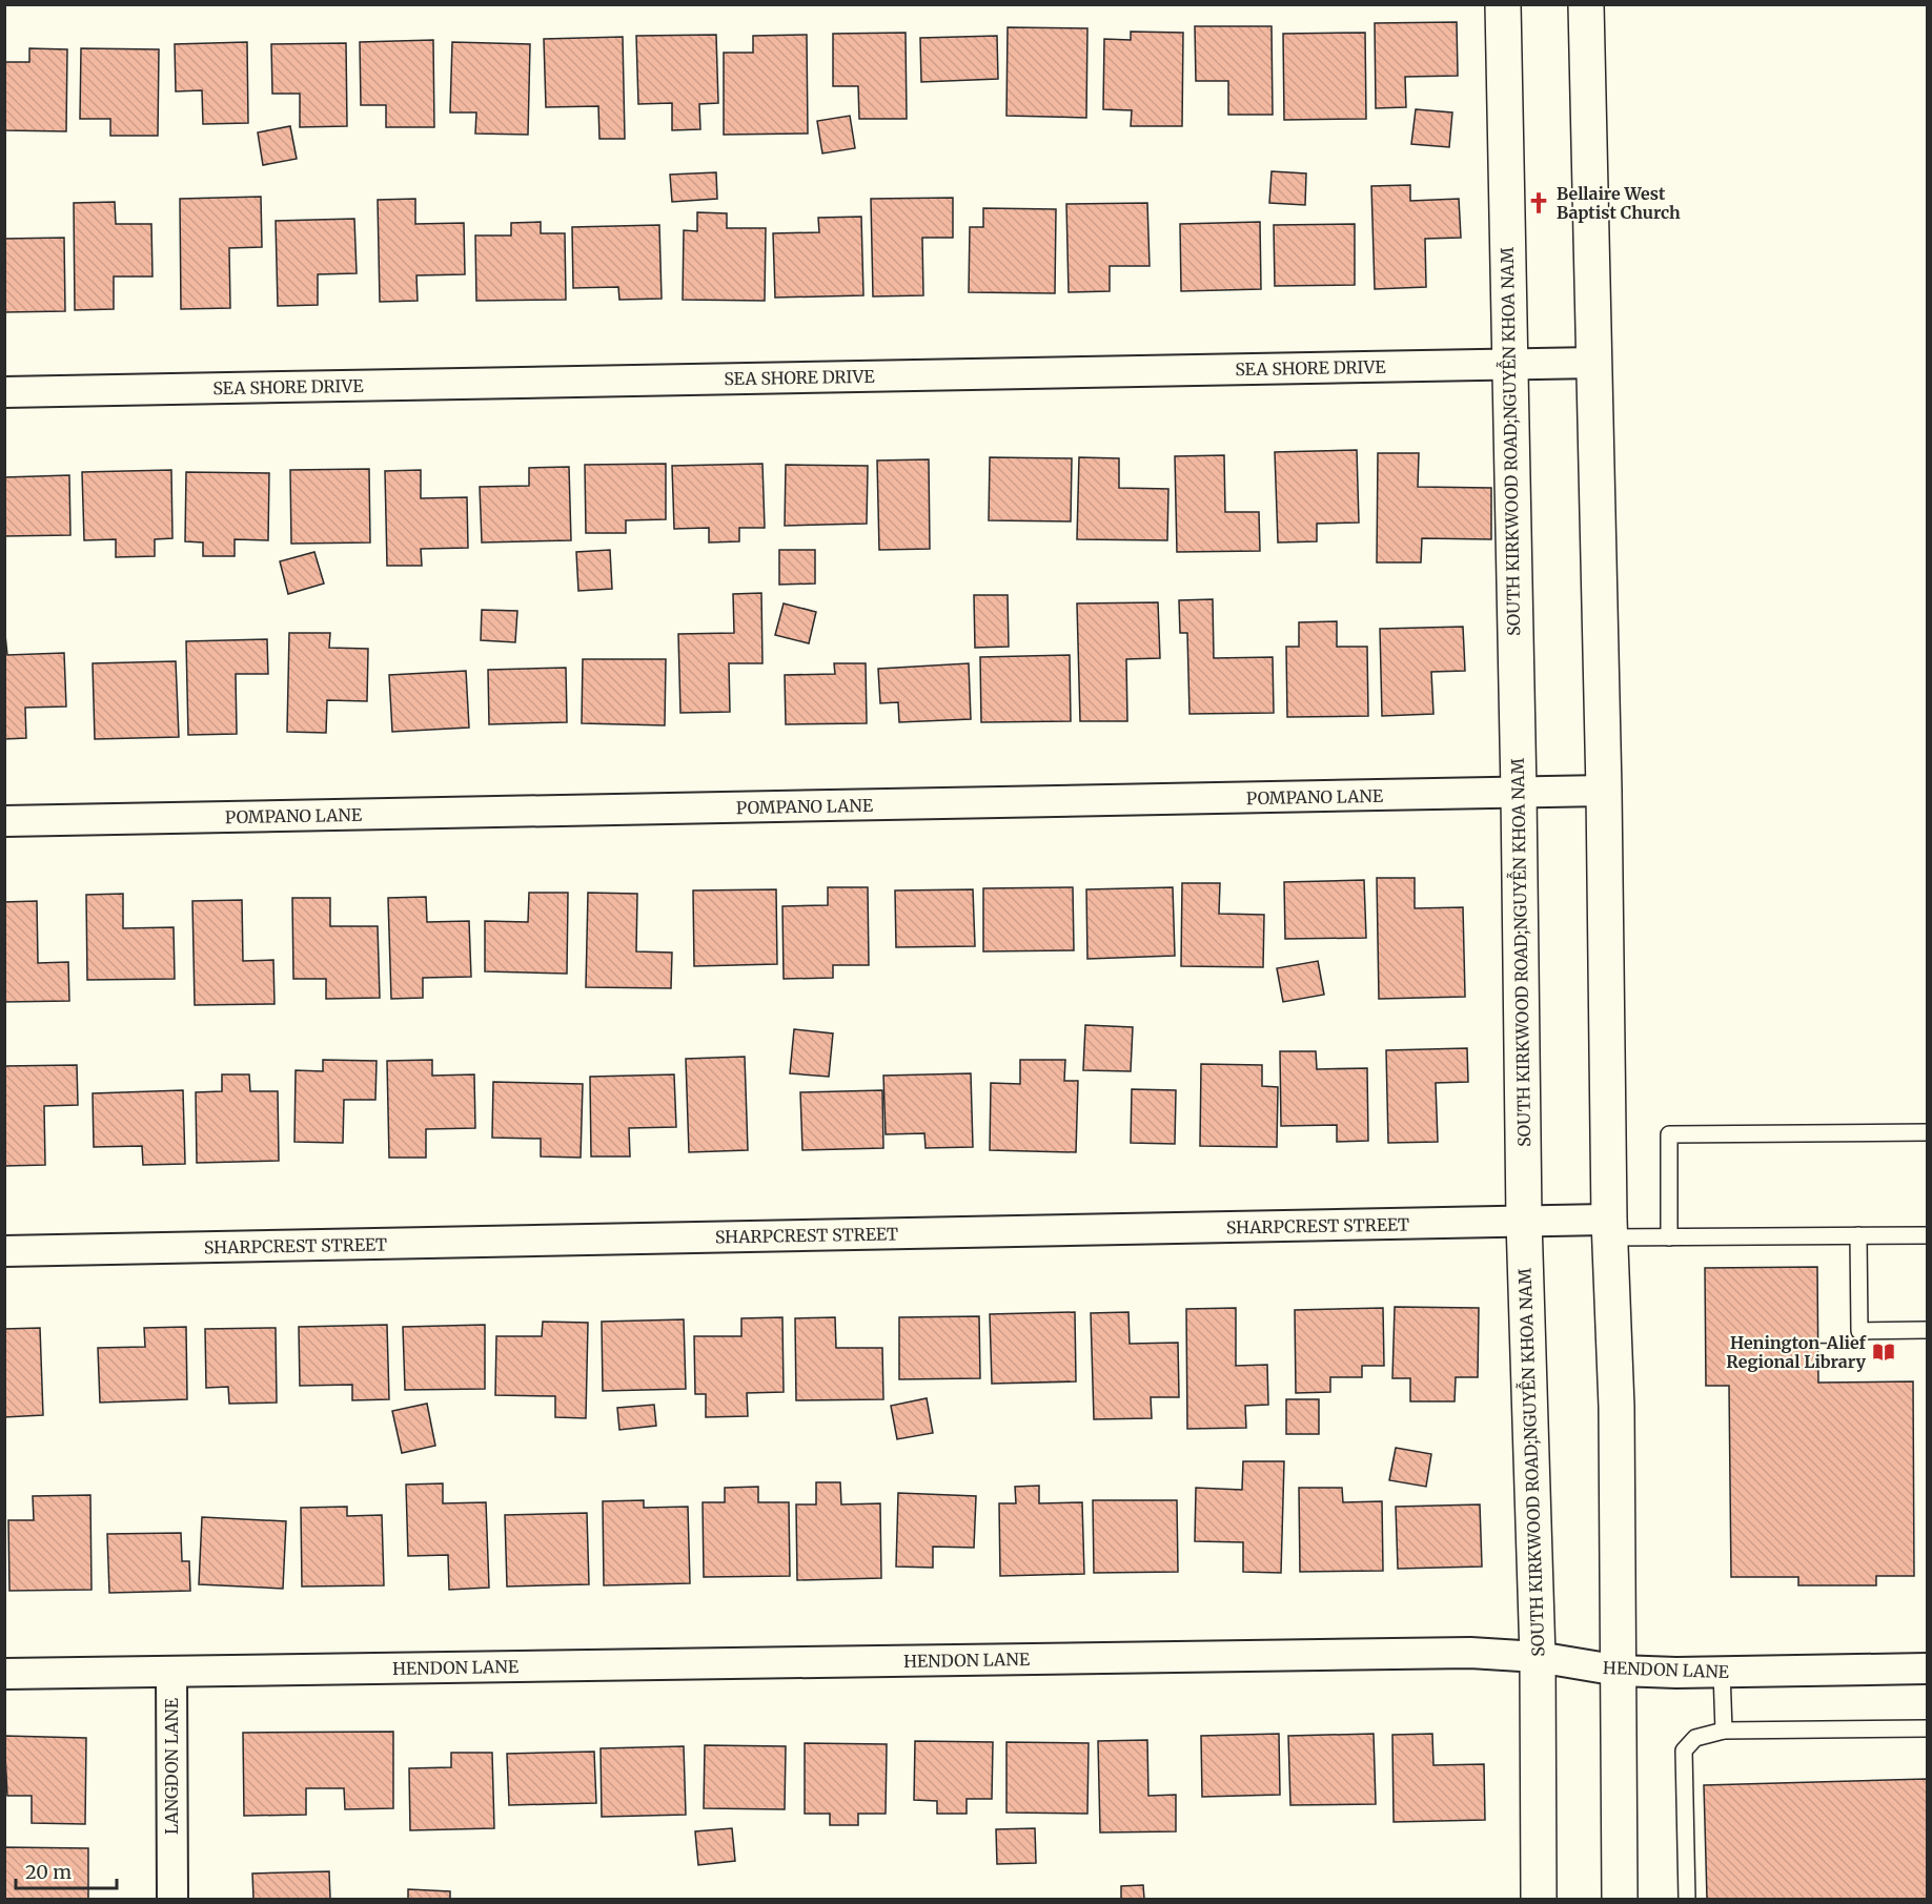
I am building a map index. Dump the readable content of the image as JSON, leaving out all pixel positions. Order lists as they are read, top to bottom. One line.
{"streets":{"main road":["SOUTH KIRKWOOD ROAD;NGUYỄN KHOA NAM"],"street":["SEA SHORE DRIVE","POMPANO LANE","SHARPCREST STREET","HENDON LANE","LANGDON LANE"]},"crossings":[["SEA SHORE DRIVE","SOUTH KIRKWOOD ROAD;NGUYỄN KHOA NAM"],["SOUTH KIRKWOOD ROAD;NGUYỄN KHOA NAM","POMPANO LANE"],["SOUTH KIRKWOOD ROAD;NGUYỄN KHOA NAM","SHARPCREST STREET"],["SOUTH KIRKWOOD ROAD;NGUYỄN KHOA NAM","HENDON LANE"],["HENDON LANE","LANGDON LANE"]],"places":{"church":["Bellaire West Baptist Church"],"library":["Henington-Alief Regional Library"]},"scale_bar":"20 m"}
